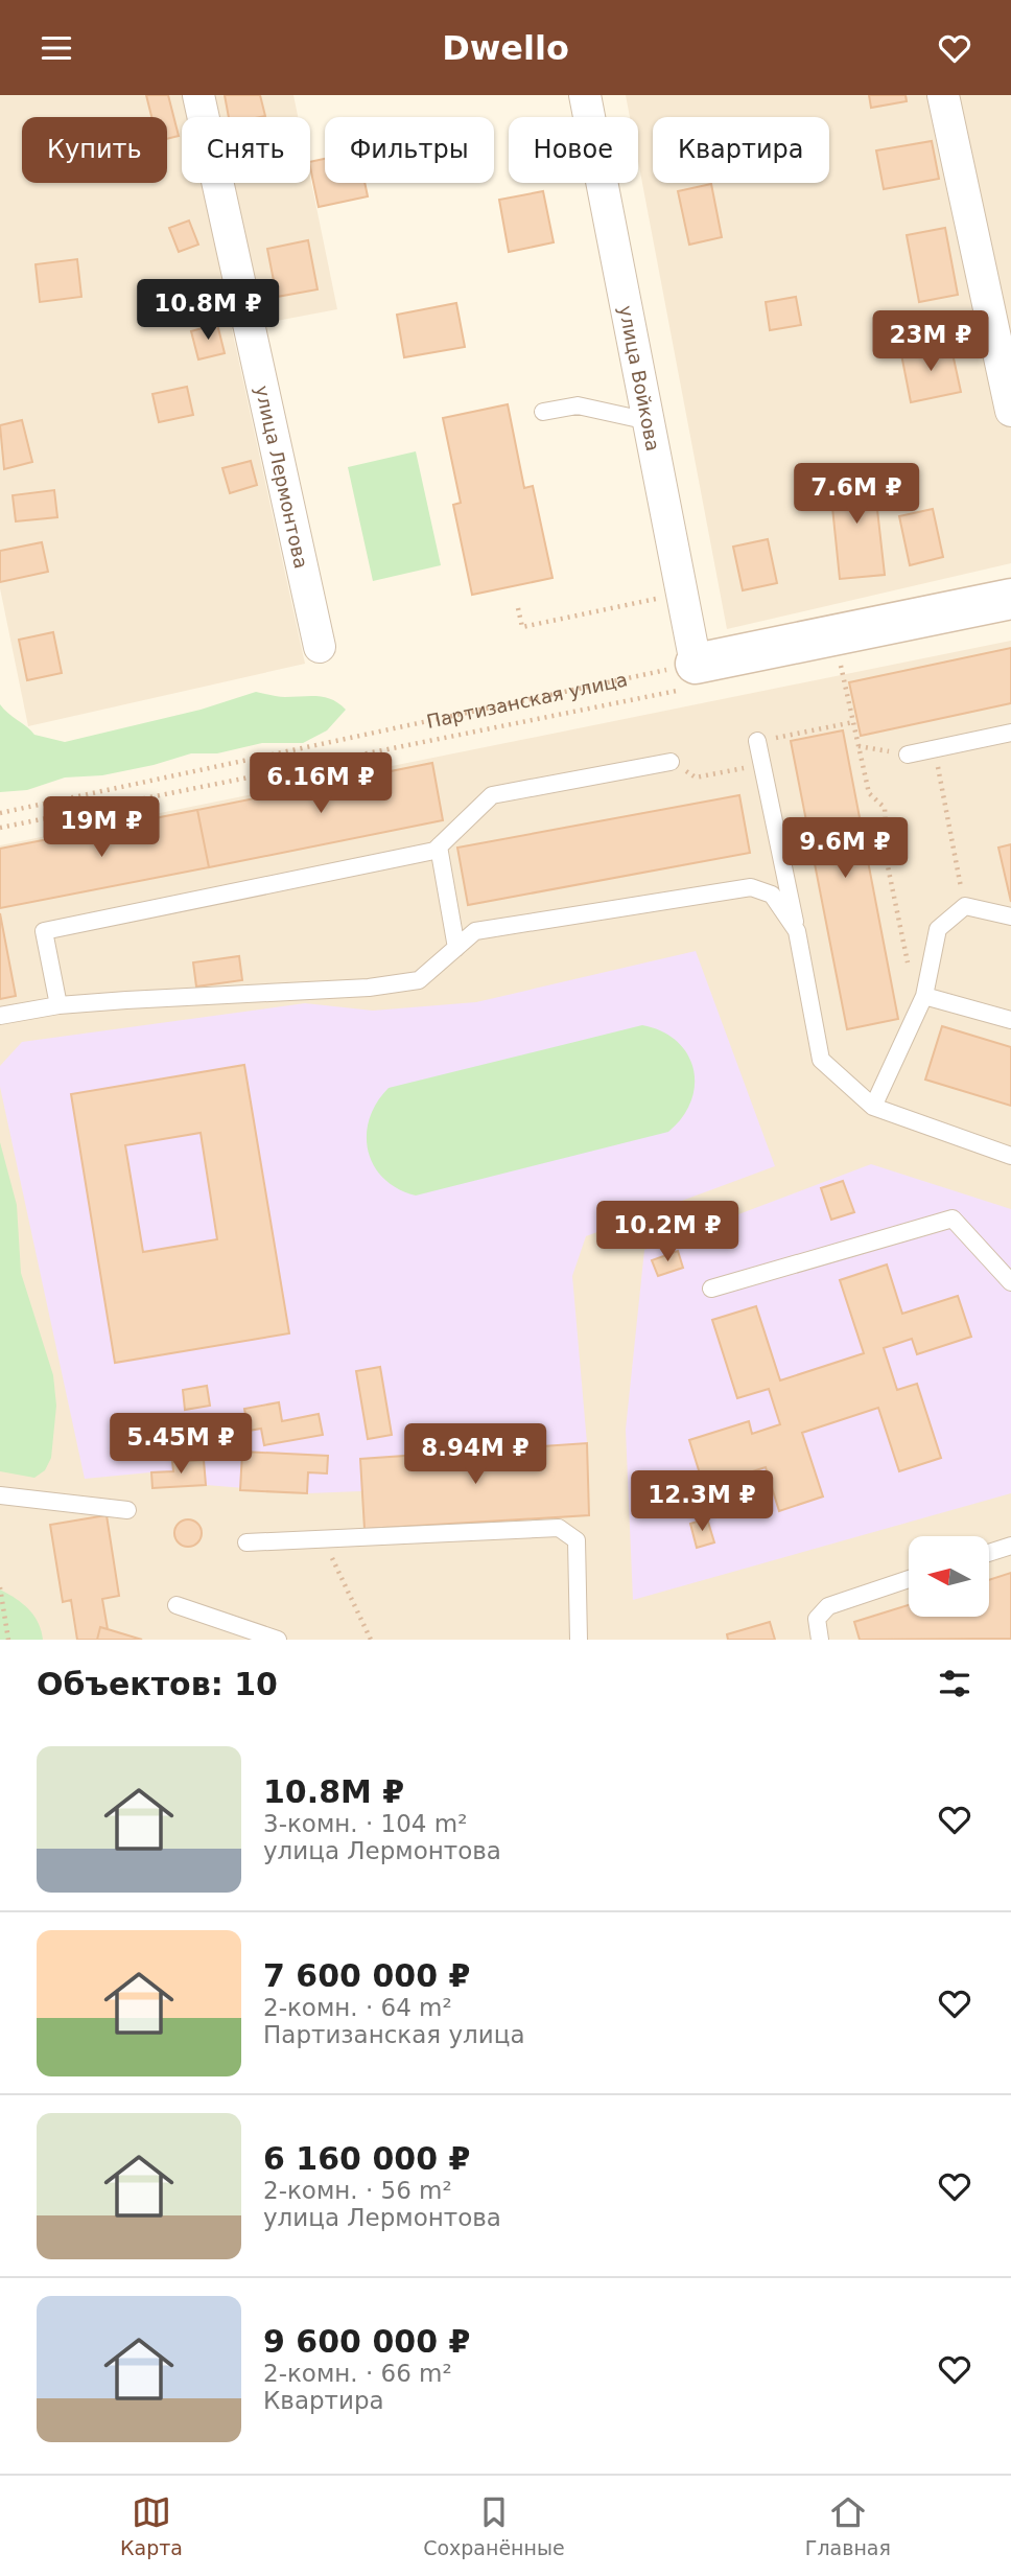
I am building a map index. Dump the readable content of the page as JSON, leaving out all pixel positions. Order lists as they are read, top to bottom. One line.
{"streets":{"street":["улица Войкова","улица Лермонтова"],"path":["Партизанская улица"]},"crossings":[["улица Войкова","Партизанская улица"]],"north":"left","page":{"header":"Dwello","chip":["Купить","Снять","Фильтры","Новое","Квартира"],"price":["10.8M ₽","23M ₽","7.6M ₽","6.16M ₽","19M ₽","9.6M ₽","10.2M ₽","5.45M ₽","8.94M ₽","12.3M ₽"],"heading":"Объектов: 10","list":[{"name":"10.8M ₽","note":"3-комн. · 104 m² · улица Лермонтова"},{"name":"7 600 000 ₽","note":"2-комн. · 64 m² · Партизанская улица"},{"name":"6 160 000 ₽","note":"2-комн. · 56 m² · улица Лермонтова"},{"name":"9 600 000 ₽","note":"2-комн. · 66 m² · Квартира"}],"tabs":["Карта","Сохранённые","Главная"]}}
